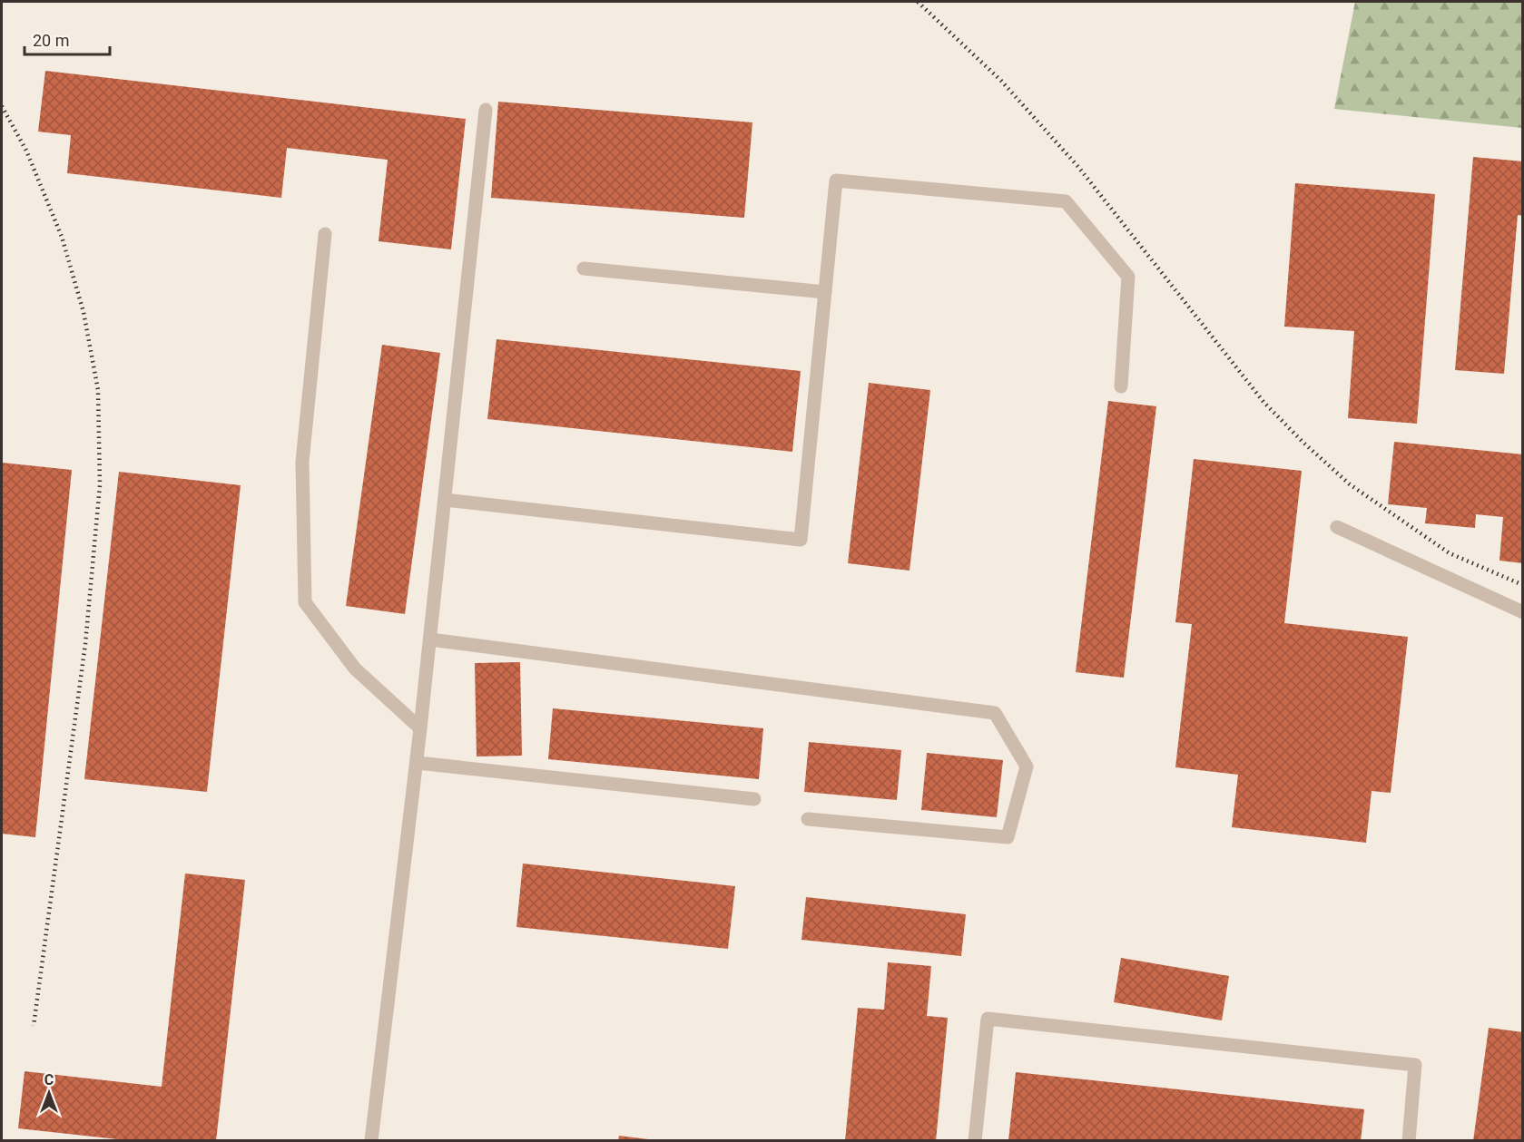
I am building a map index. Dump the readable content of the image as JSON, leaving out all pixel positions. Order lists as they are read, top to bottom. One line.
{"scale_bar":"20 m","north":"top"}
